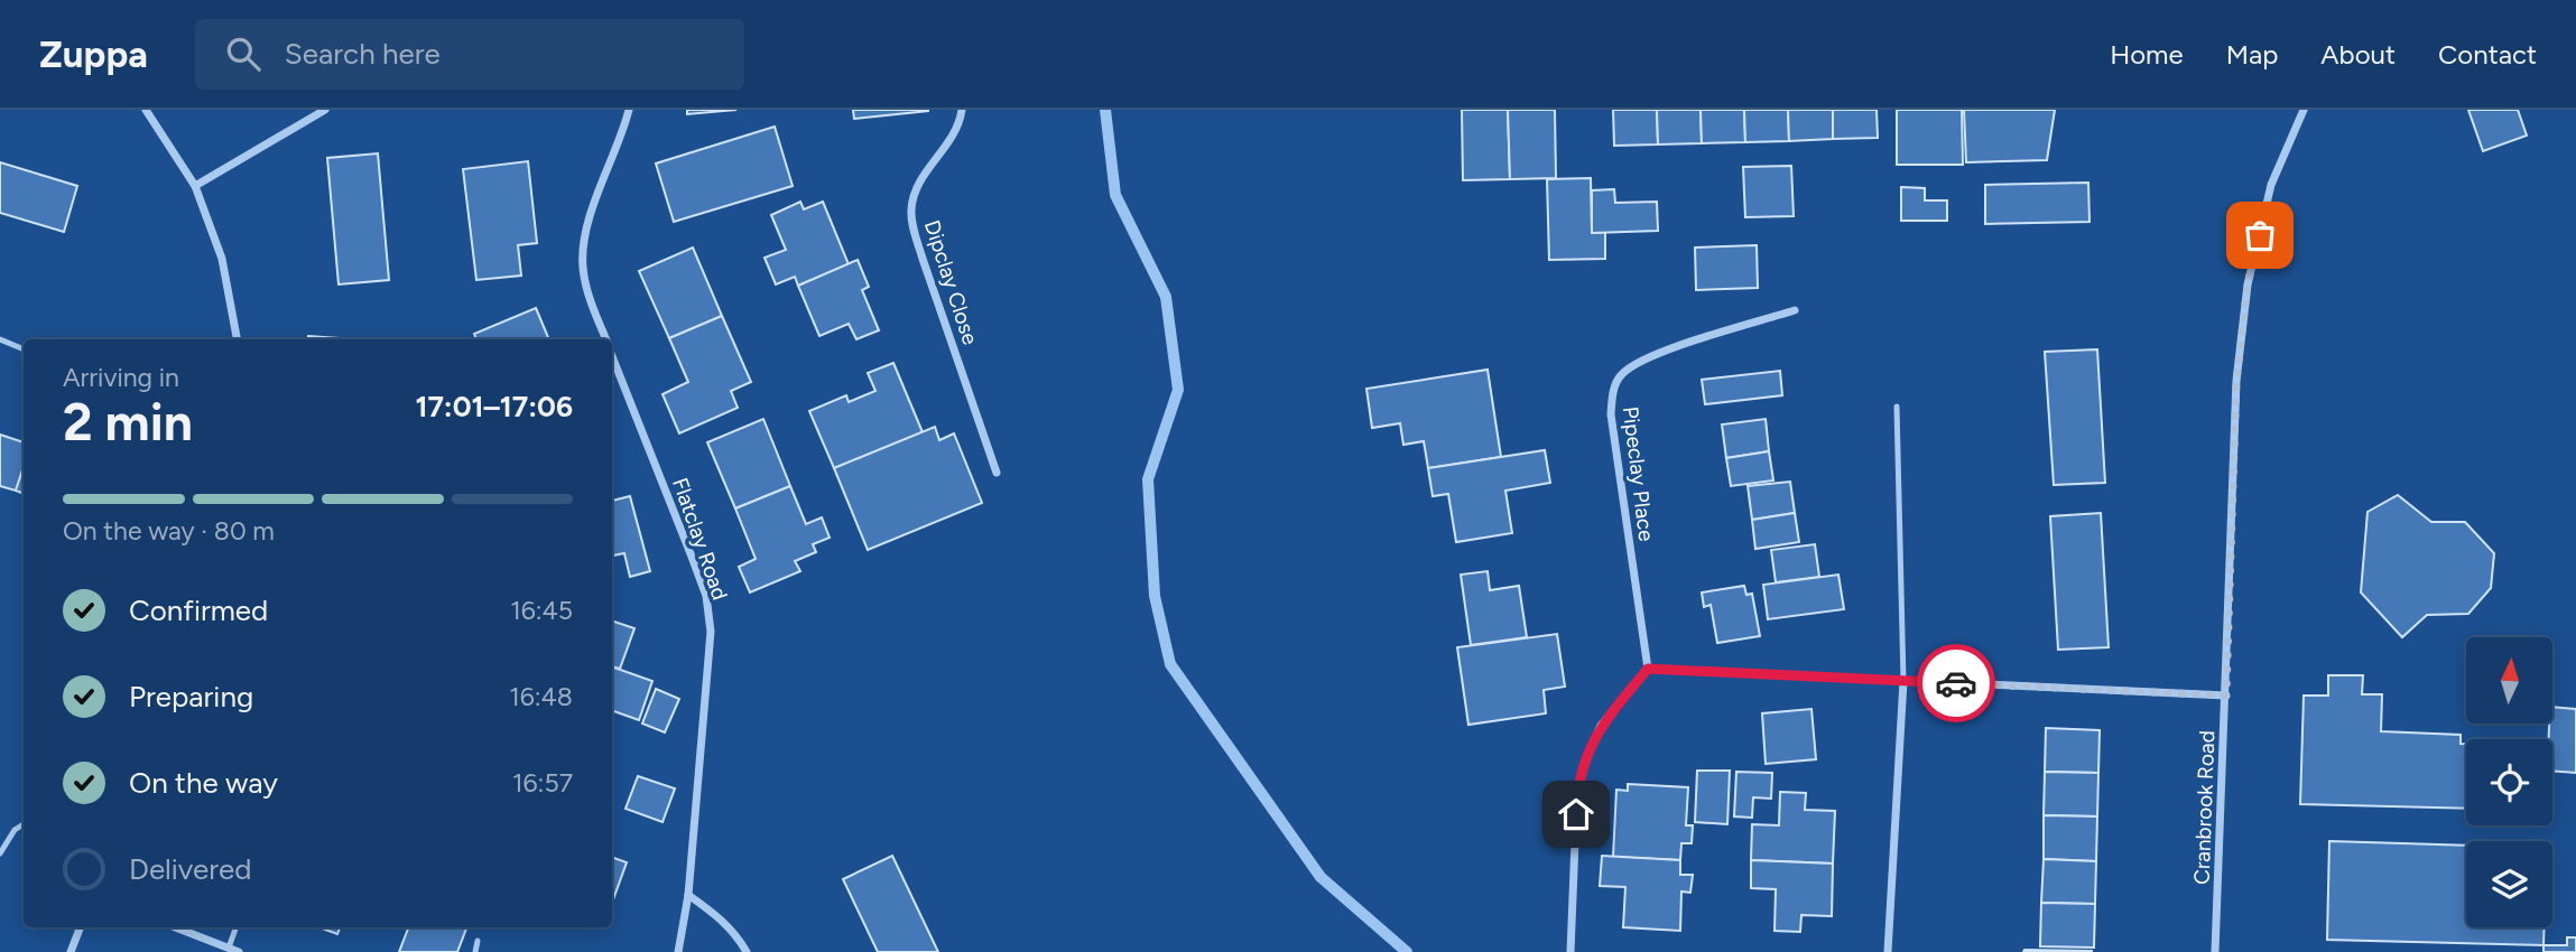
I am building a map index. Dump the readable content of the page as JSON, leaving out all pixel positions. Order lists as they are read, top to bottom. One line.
{"streets":{"street":["Dipclay Close","Pipeclay Place","Flatclay Road","Cranbrook Road"]},"north":"top","page":{"header":"Zuppa","search":"Search here","nav":["Home","Map","About","Contact"],"heading":["2 min","Arriving in","17:01–17:06"],"bar":"On the way · 80 m","list":[["Confirmed","16:45"],["Preparing","16:48"],["On the way","16:57"],"Delivered"]}}
